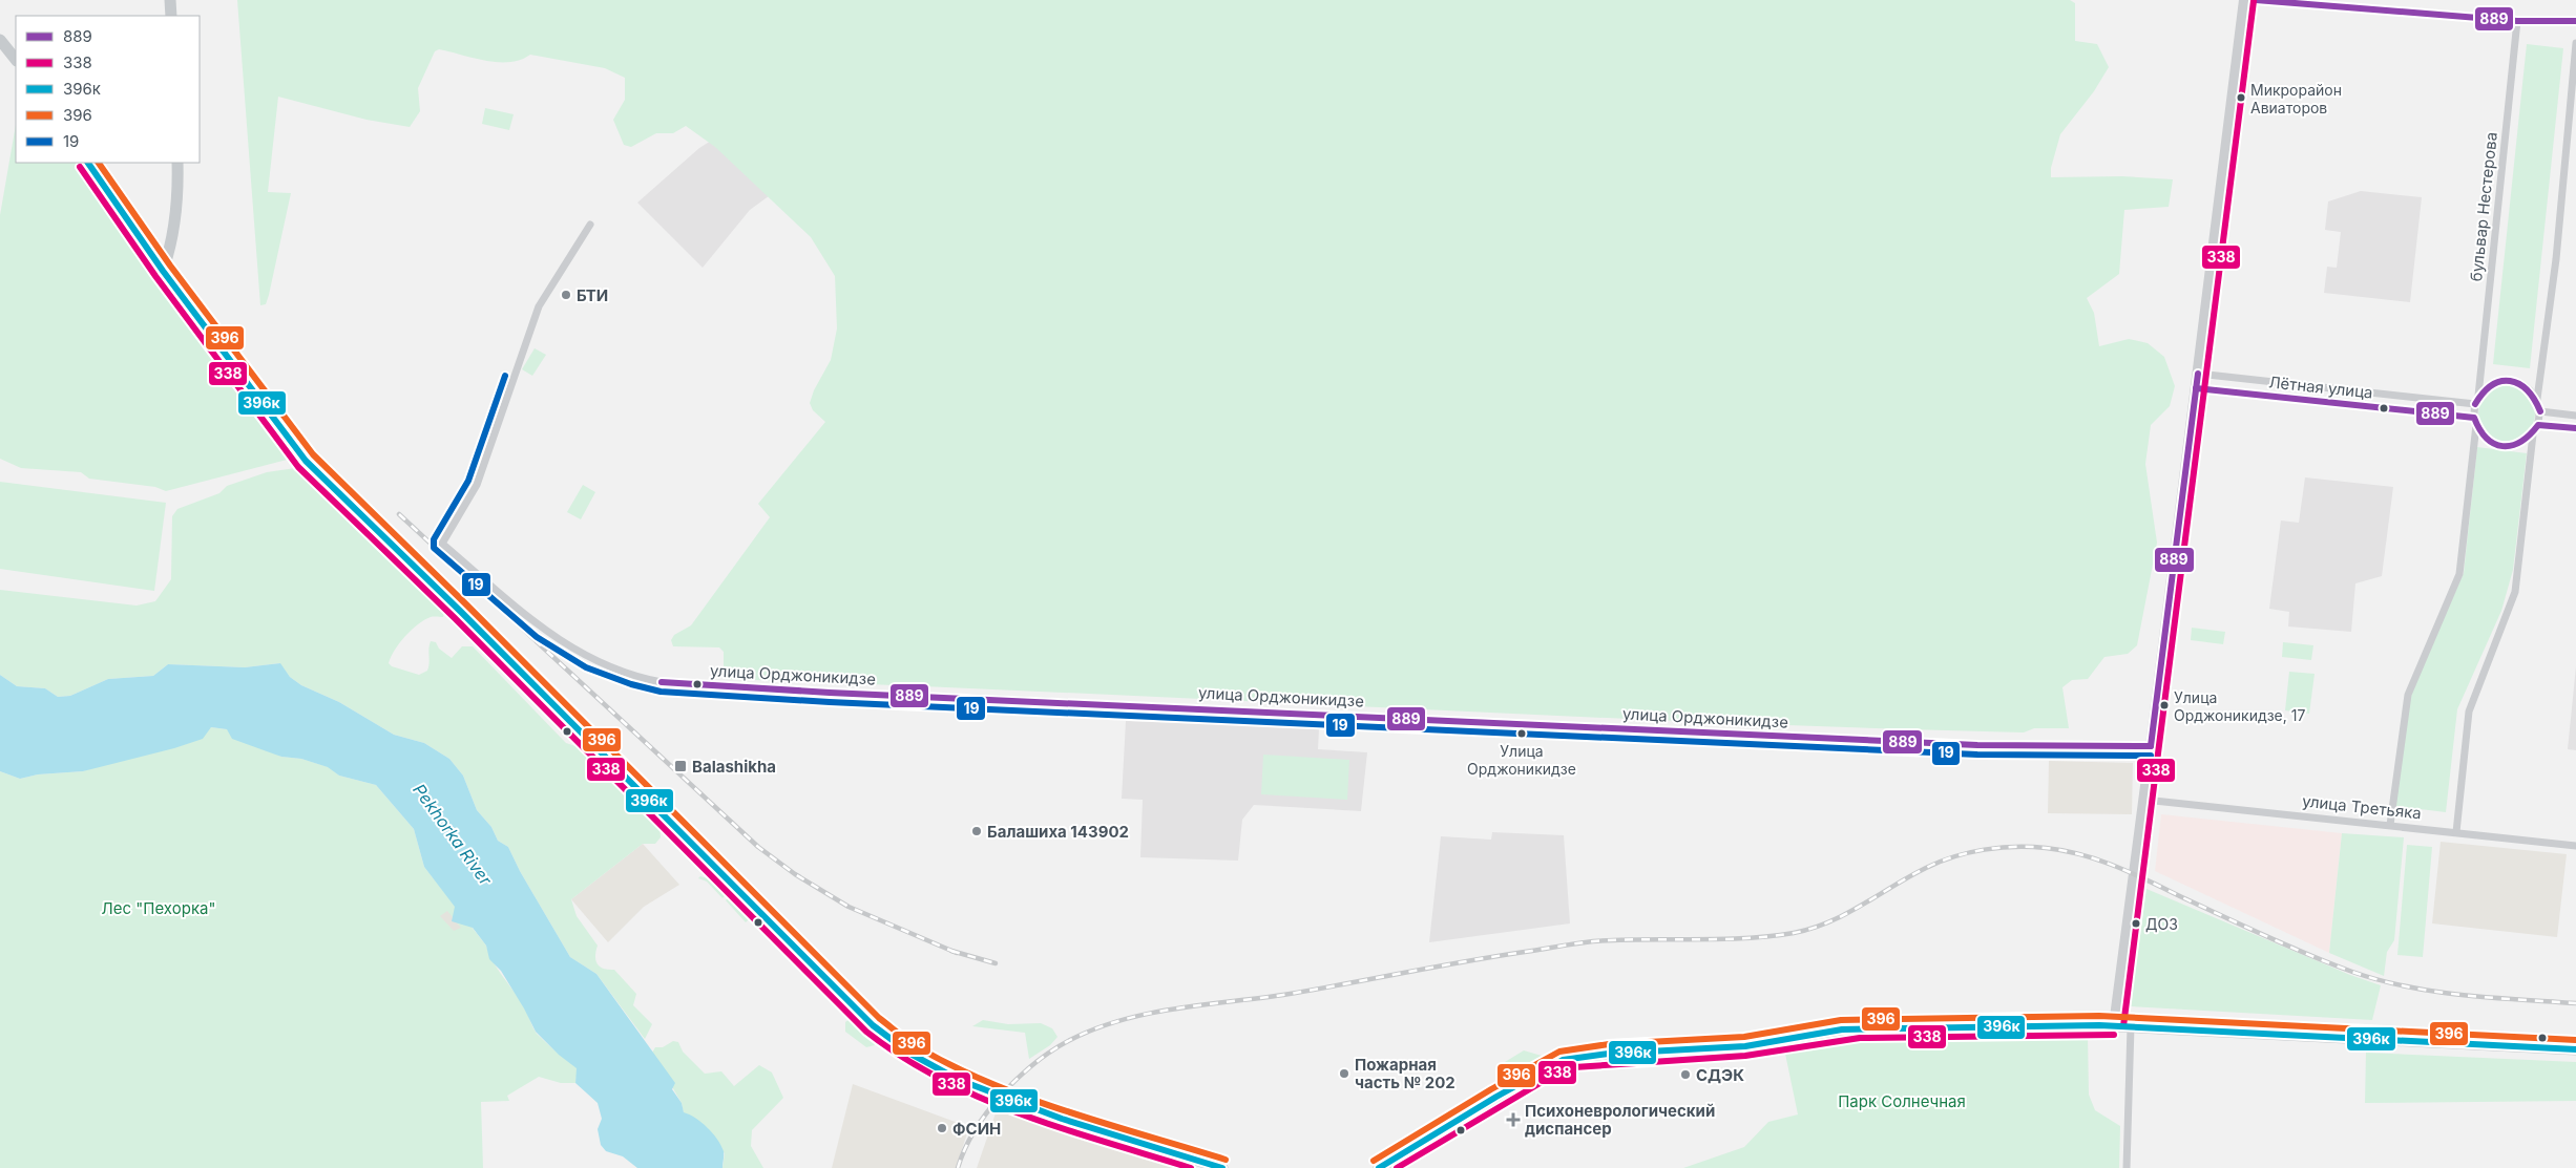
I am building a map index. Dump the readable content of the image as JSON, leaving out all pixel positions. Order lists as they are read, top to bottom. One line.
{"streets":{"street":["бульвар Нестерова","Лётная улица","улица Орджоникидзе","улица Третьяка"]},"crossings":[["бульвар Нестерова","Лётная улица"]],"water":["Pekhorka River"],"parks":["Лес \"Пехорка\"","Парк Солнечная"],"places":{"other":["Микрорайон Авиаторов","БТИ","Улица Орджоникидзе, 17","Улица Орджоникидзе","Балашиха 143902","ДОЗ","Пожарная часть № 202","СДЭК","ФСИН"],"transit":["Balashikha"],"health":["Психоневрологический диспансер"]},"lines":["transit line 889","transit line 338","transit line 396к","transit line 396","transit line 19"],"legend":["889","338","396к","396","19"]}
